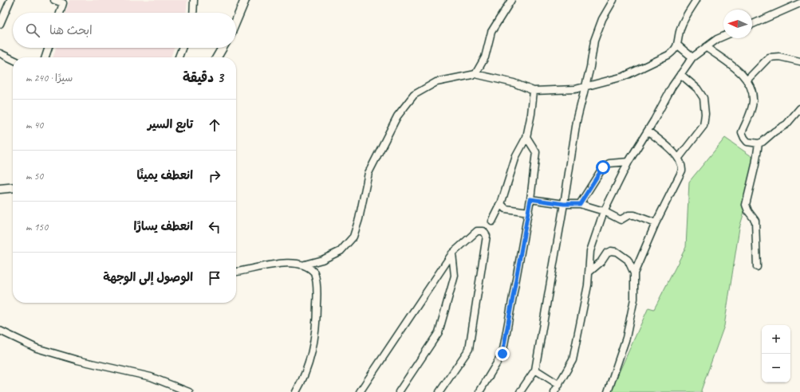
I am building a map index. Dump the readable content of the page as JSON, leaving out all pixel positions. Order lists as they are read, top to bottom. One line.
{"north":"left","page":{"search":"ابحث هنا","heading":["3 دقيقة","سيرًا · 240 m"],"list":[["تابع السير","40 m"],["انعطف يمينًا","50 m"],["انعطف يسارًا","150 m"],"الوصول إلى الوجهة"],"map_buttons":["+","−"]}}
